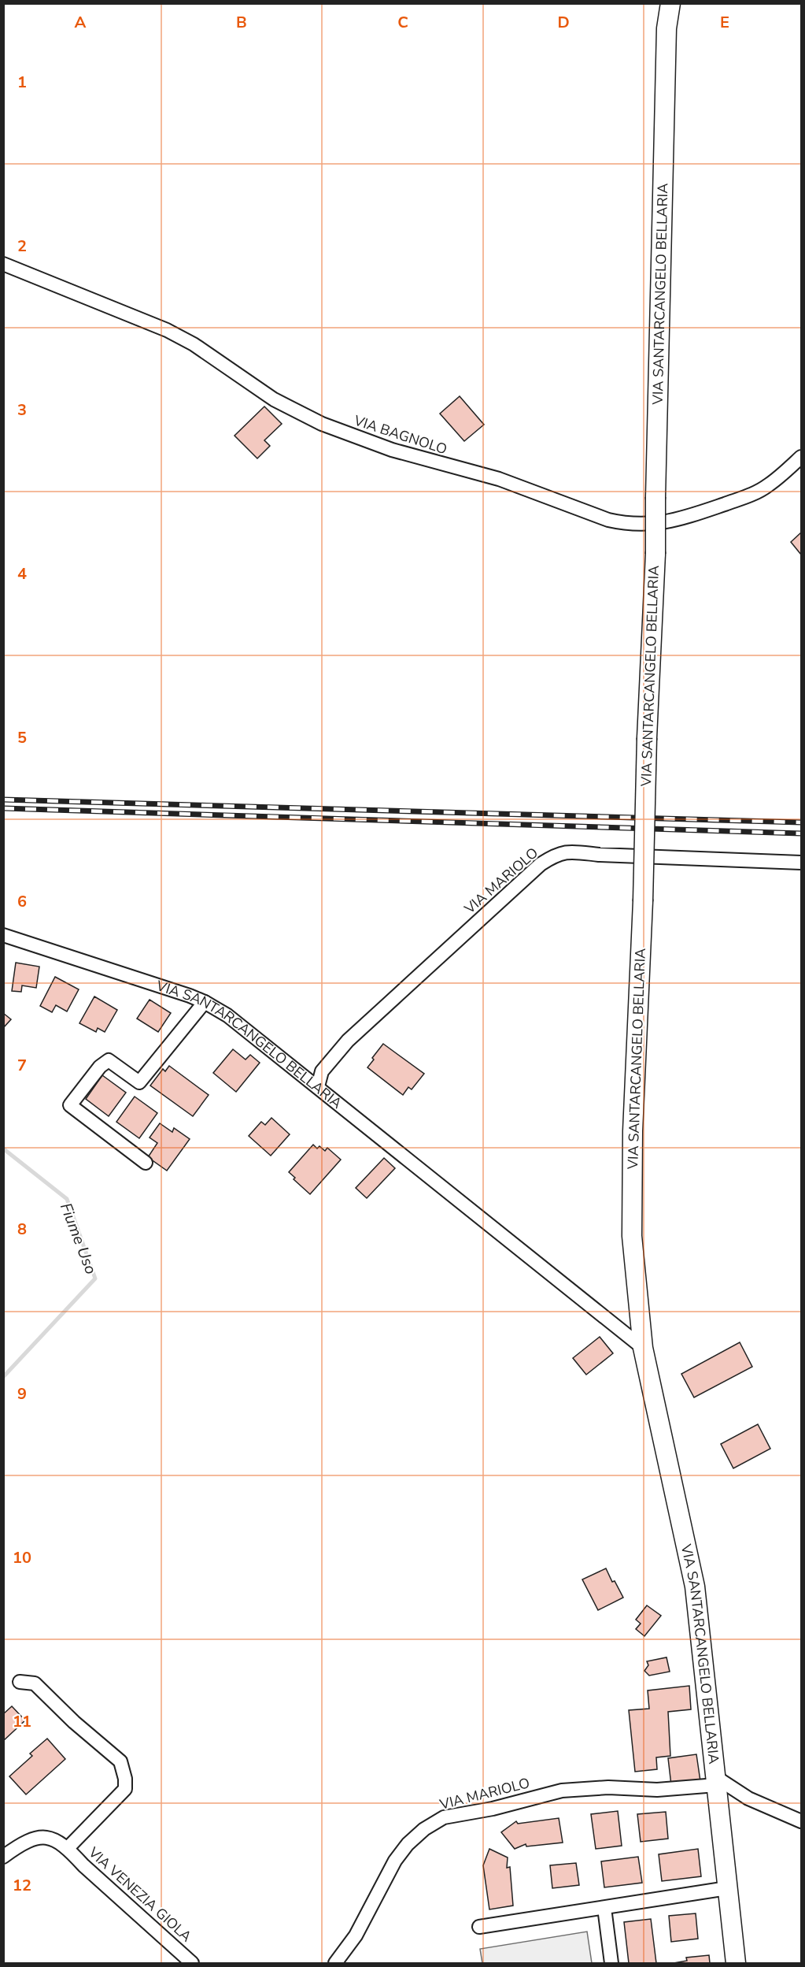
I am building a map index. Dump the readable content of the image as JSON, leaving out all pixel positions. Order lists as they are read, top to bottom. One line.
{"streets":{"street":["VIA SANTARCANGELO BELLARIA","VIA BAGNOLO","VIA MARIOLO","VIA VENEZIA GIOLA"]},"crossings":[["VIA SANTARCANGELO BELLARIA","VIA MARIOLO"]],"water":["Fiume Uso"],"grid":{"columns":["A","B","C","D","E"],"rows":["1","2","3","4","5","6","7","8","9","10","11","12"]}}
